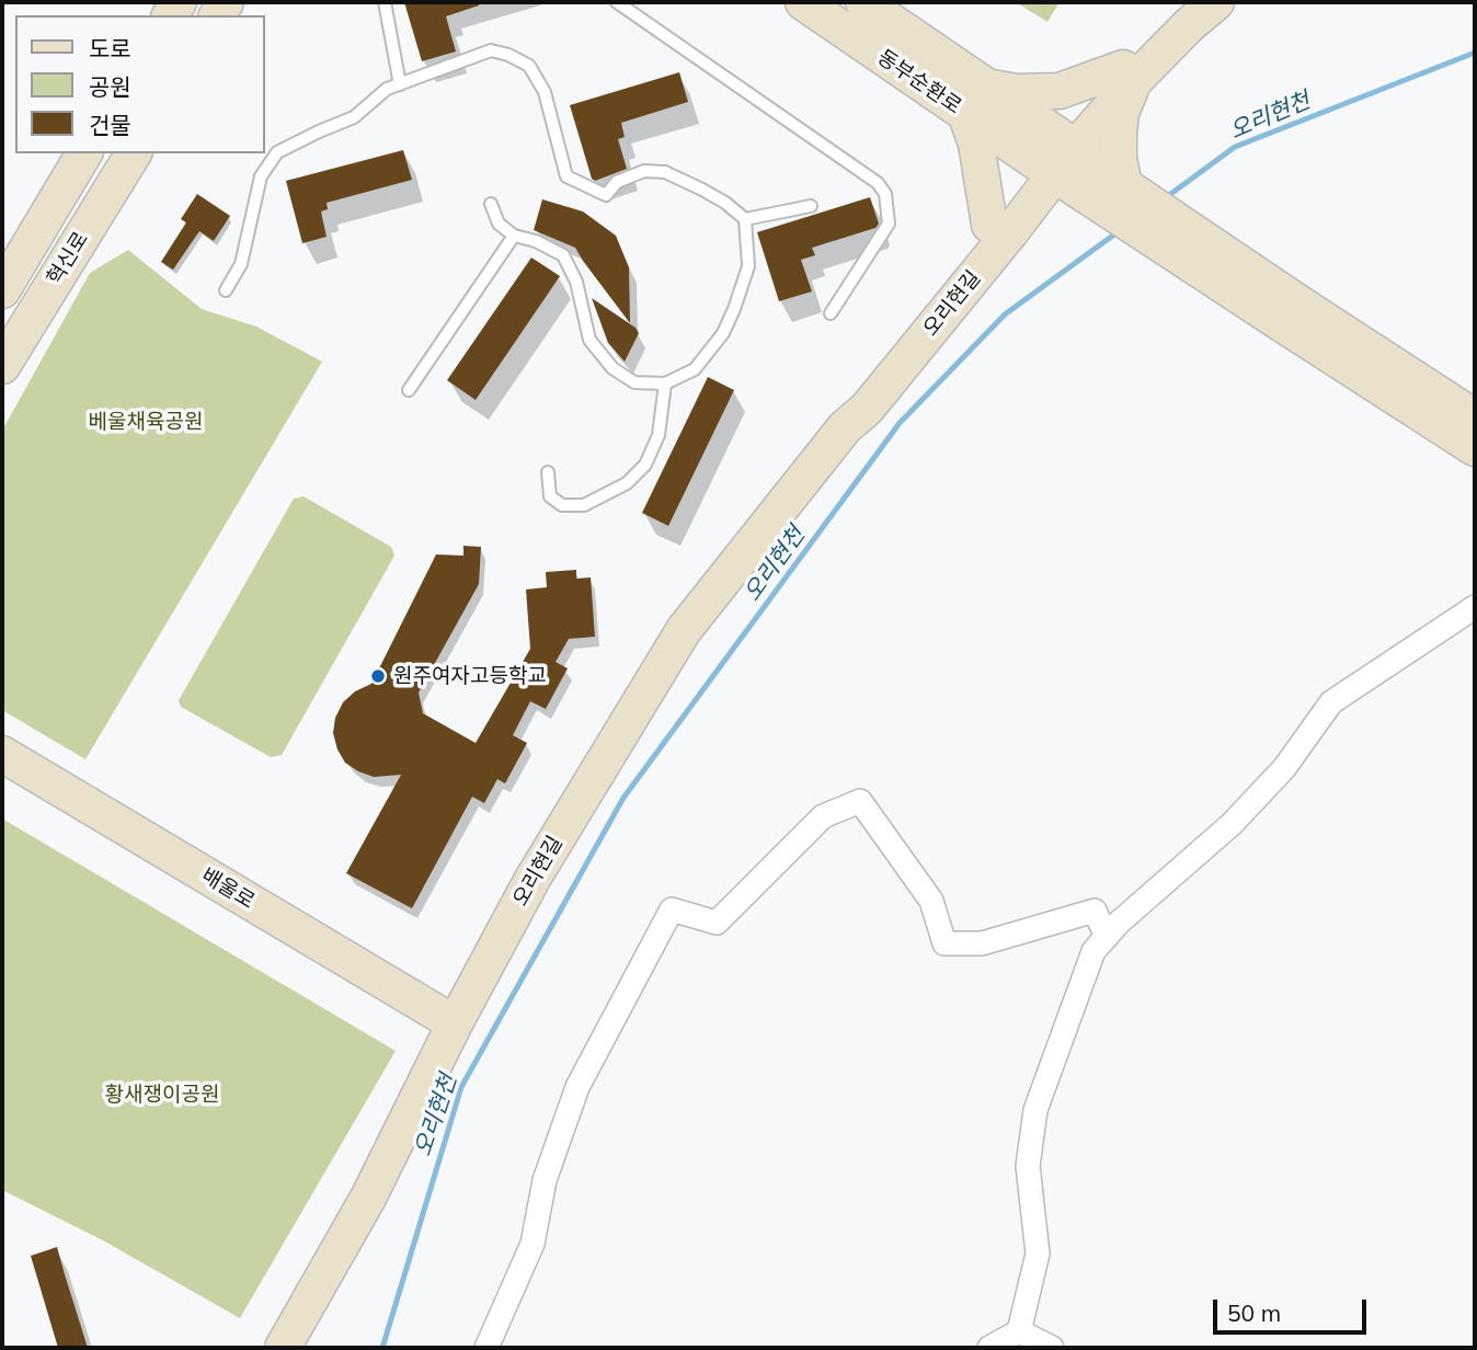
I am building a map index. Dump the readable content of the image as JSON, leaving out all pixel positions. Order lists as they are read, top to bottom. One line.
{"streets":{"street":["동부순환로","혁신로","오리현길","배울로"]},"crossings":[["동부순환로","오리현길"],["오리현길","배울로"]],"water":["오리현천"],"parks":["베울채육공원","황새쟁이공원"],"places":["원주여자고등학교"],"legend":["도로","공원","건물"],"scale_bar":"50 m"}
